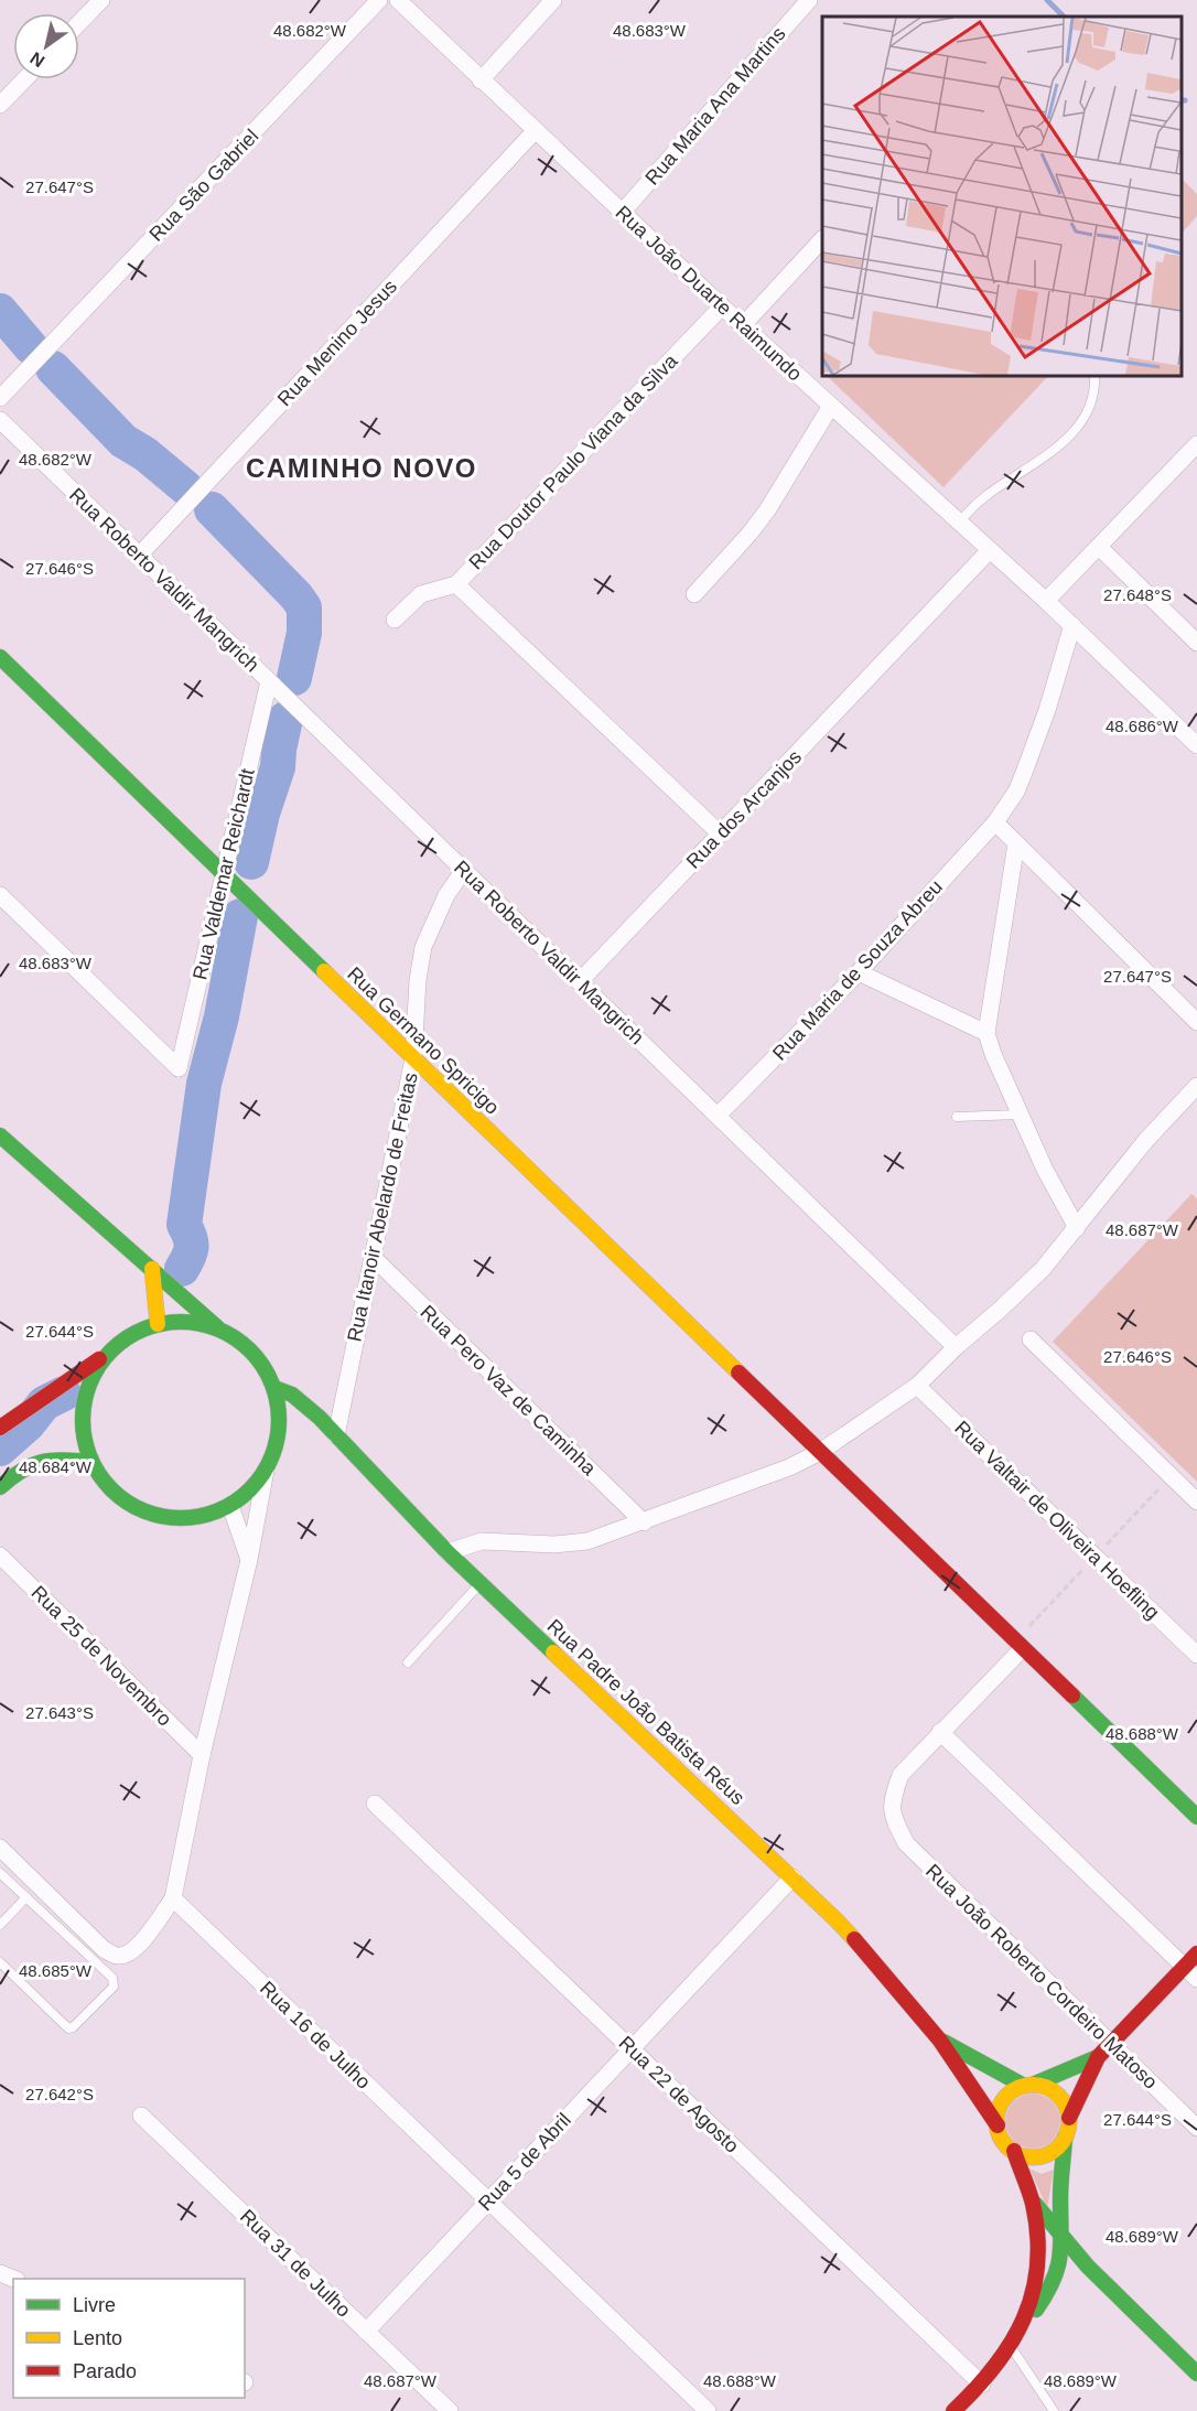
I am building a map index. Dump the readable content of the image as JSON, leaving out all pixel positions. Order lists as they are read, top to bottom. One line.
{"streets":{"main road":["Rua Germano Spricigo","Rua Padre João Batista Réus"],"street":["Rua Maria Ana Martins","Rua São Gabriel","Rua João Duarte Raimundo","Rua Menino Jesus","Rua Doutor Paulo Viana da Silva","Rua Roberto Valdir Mangrich","Rua dos Arcanjos","Rua Valdemar Reichardt","Rua Maria de Souza Abreu","Rua Itanoir Abelardo de Freitas","Rua Pero Vaz de Caminha","Rua Valtair de Oliveira Hoefling","Rua 25 de Novembro","Rua João Roberto Cordeiro Matoso","Rua 16 de Julho","Rua 22 de Agosto","Rua 5 de Abril","Rua 31 de Julho"]},"crossings":[["Rua Maria Ana Martins","Rua João Duarte Raimundo"],["Rua João Duarte Raimundo","Rua Menino Jesus"],["Rua João Duarte Raimundo","Rua Doutor Paulo Viana da Silva"],["Rua João Duarte Raimundo","Rua dos Arcanjos"],["Rua João Duarte Raimundo","Rua Maria de Souza Abreu"],["Rua Menino Jesus","Rua Roberto Valdir Mangrich"],["Rua Doutor Paulo Viana da Silva","Rua dos Arcanjos"],["Rua Roberto Valdir Mangrich","Rua dos Arcanjos"],["Rua Roberto Valdir Mangrich","Rua Valdemar Reichardt"],["Rua Roberto Valdir Mangrich","Rua Maria de Souza Abreu"],["Rua Roberto Valdir Mangrich","Rua Itanoir Abelardo de Freitas"],["Rua Valdemar Reichardt","Rua Germano Spricigo"],["Rua Germano Spricigo","Rua Itanoir Abelardo de Freitas"],["Rua Itanoir Abelardo de Freitas","Rua Pero Vaz de Caminha"],["Rua Itanoir Abelardo de Freitas","Rua Padre João Batista Réus"],["Rua Padre João Batista Réus","Rua 5 de Abril"],["Rua 16 de Julho","Rua 5 de Abril"],["Rua 22 de Agosto","Rua 5 de Abril"],["Rua 5 de Abril","Rua 31 de Julho"]],"districts":["CAMINHO NOVO"],"legend":["Livre","Lento","Parado"],"north":"bottom left","coordinates":["48.682°W","48.683°W","27.647°S","27.646°S","27.648°S","48.686°W","48.687°W","27.644°S","48.684°W","27.643°S","48.688°W","48.685°W","27.642°S","48.689°W"]}
